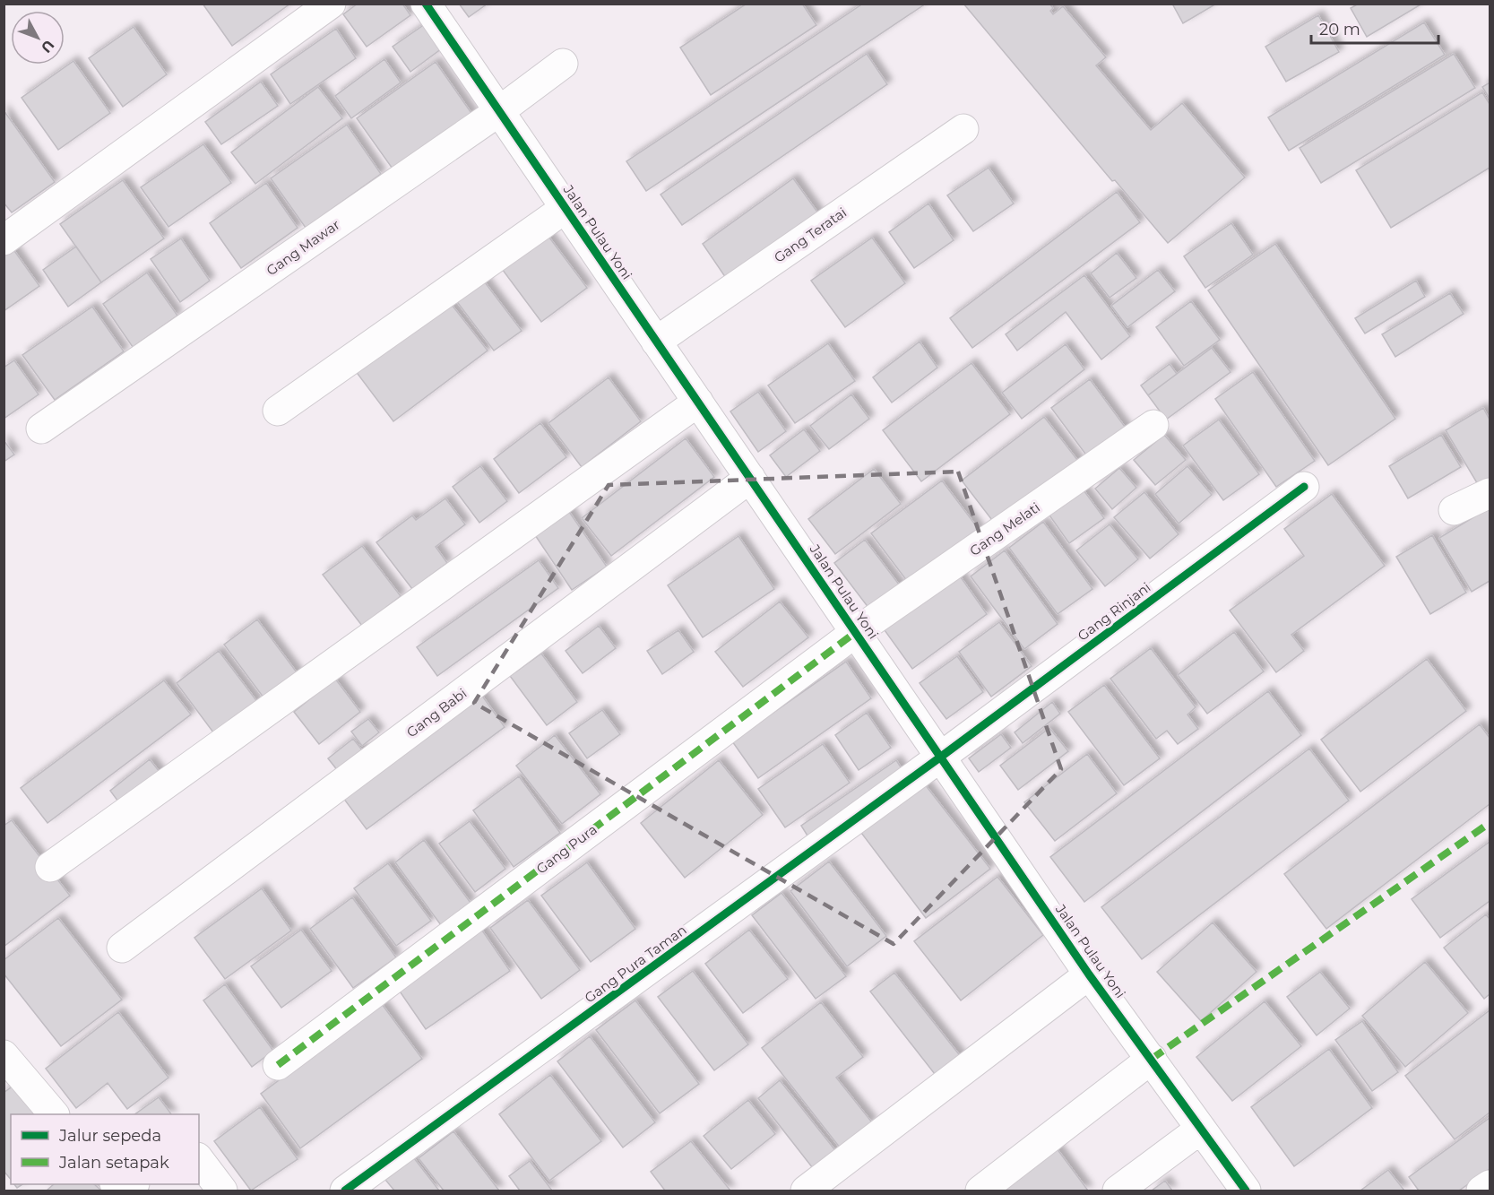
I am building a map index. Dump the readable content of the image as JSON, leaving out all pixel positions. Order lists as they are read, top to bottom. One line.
{"streets":{"street":["Jalan Pulau Yoni","Gang Teratai","Gang Mawar","Gang Melati","Gang Rinjani","Gang Babi","Gang Pura","Gang Pura Taman"]},"crossings":[["Jalan Pulau Yoni","Gang Teratai"],["Jalan Pulau Yoni","Gang Mawar"],["Jalan Pulau Yoni","Gang Melati"],["Jalan Pulau Yoni","Gang Rinjani"],["Jalan Pulau Yoni","Gang Babi"],["Jalan Pulau Yoni","Gang Pura"],["Jalan Pulau Yoni","Gang Pura Taman"],["Gang Melati","Gang Pura"],["Gang Rinjani","Gang Pura Taman"]],"legend":["Jalur sepeda","Jalan setapak"],"scale_bar":"20 m","north":"bottom right"}
